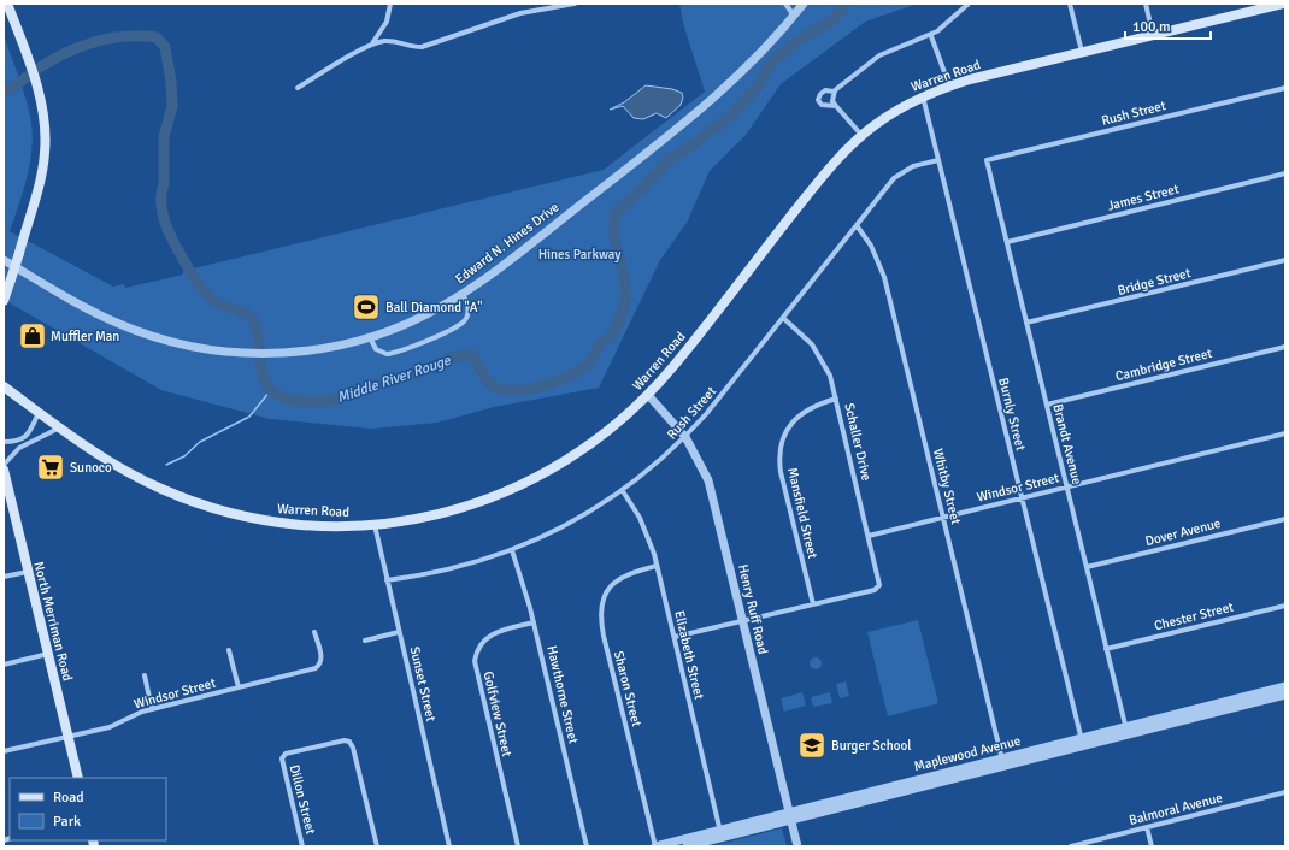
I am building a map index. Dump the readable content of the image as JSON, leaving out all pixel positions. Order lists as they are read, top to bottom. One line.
{"streets":{"main road":["Warren Road","North Merriman Road"],"street":["Rush Street","James Street","Edward N. Hines Drive","Bridge Street","Cambridge Street","Burnly Street","Schaller Drive","Brandt Avenue","Whitby Street","Windsor Street","Mansfield Street","Dover Avenue","Henry Ruff Road","Chester Street","Elizabeth Street","Sunset Street","Sharon Street","Hawthorne Street","Golfview Street","Maplewood Avenue","Dillon Street","Balmoral Avenue"]},"crossings":[["Warren Road","Burnly Street"],["Warren Road","Henry Ruff Road"],["Warren Road","Sunset Street"],["Rush Street","Burnly Street"],["Rush Street","Schaller Drive"],["Rush Street","Brandt Avenue"],["Rush Street","Whitby Street"],["Rush Street","Henry Ruff Road"],["Rush Street","Elizabeth Street"],["Rush Street","Sunset Street"],["Rush Street","Hawthorne Street"],["James Street","Brandt Avenue"],["Bridge Street","Brandt Avenue"],["Cambridge Street","Brandt Avenue"],["Burnly Street","Windsor Street"],["Burnly Street","Maplewood Avenue"],["Schaller Drive","Windsor Street"],["Schaller Drive","Mansfield Street"],["Brandt Avenue","Windsor Street"],["Brandt Avenue","Dover Avenue"],["Brandt Avenue","Chester Street"],["Brandt Avenue","Maplewood Avenue"],["Whitby Street","Windsor Street"],["Whitby Street","Maplewood Avenue"],["Windsor Street","North Merriman Road"],["Henry Ruff Road","Maplewood Avenue"],["Elizabeth Street","Sharon Street"],["Elizabeth Street","Maplewood Avenue"],["Sharon Street","Maplewood Avenue"],["Hawthorne Street","Golfview Street"]],"water":["Middle River Rouge"],"parks":["Hines Parkway"],"places":{"sports":["Ball Diamond \"A\""],"shop":["Muffler Man"],"supermarket":["Sunoco"],"school or university":["Burger School"]},"legend":["Road","Park"],"scale_bar":"100 m"}
